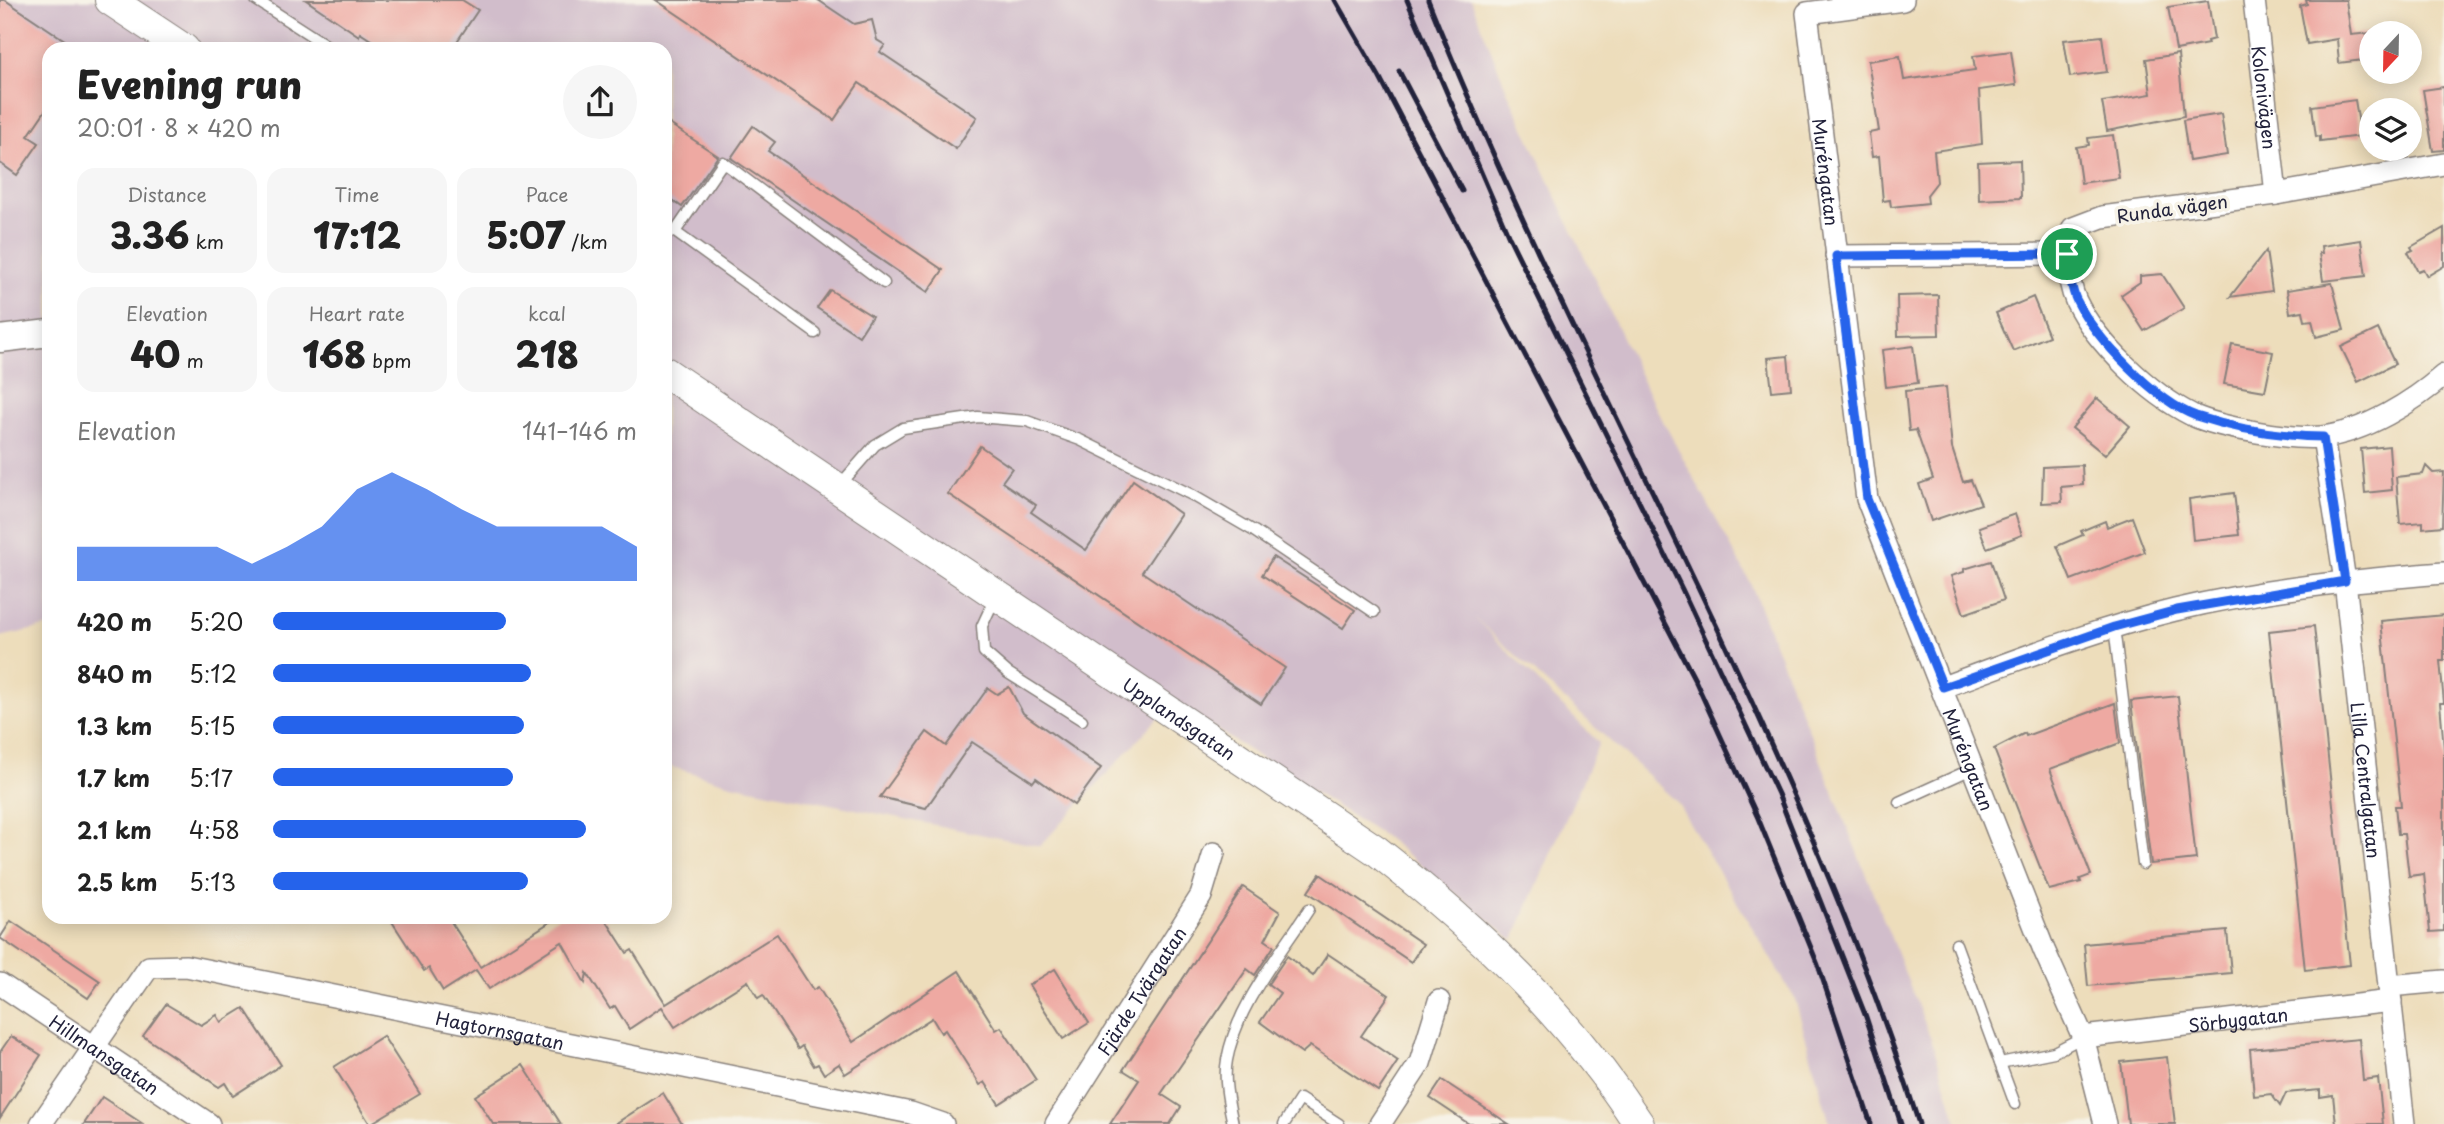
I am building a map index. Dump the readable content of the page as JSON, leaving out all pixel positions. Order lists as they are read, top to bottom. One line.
{"streets":{"main road":["Upplandsgatan"],"street":["Kolonivägen","Muréngatan","Runda vägen","Lilla Centralgatan","Fjärde Tvärgatan","Sörbygatan","Hagtornsgatan","Hillmansgatan"]},"crossings":[["Kolonivägen","Runda vägen"],["Muréngatan","Sörbygatan"],["Lilla Centralgatan","Sörbygatan"],["Hagtornsgatan","Hillmansgatan"]],"north":"bottom","page":{"heading":["Evening run","20:01 · 8 × 420 m"],"stats":[["Distance","3.36 km"],["Time","17:12"],["Pace","5:07 /km"],["Elevation","40 m"],["Heart rate","168 bpm"],["kcal","218"]],"chart":["Elevation","141–146 m"],"list":[{"name":"420 m","note":"5:20"},{"name":"840 m","note":"5:12"},{"name":"1.3 km","note":"5:15"},{"name":"1.7 km","note":"5:17"},{"name":"2.1 km","note":"4:58"},{"name":"2.5 km","note":"5:13"}]}}
